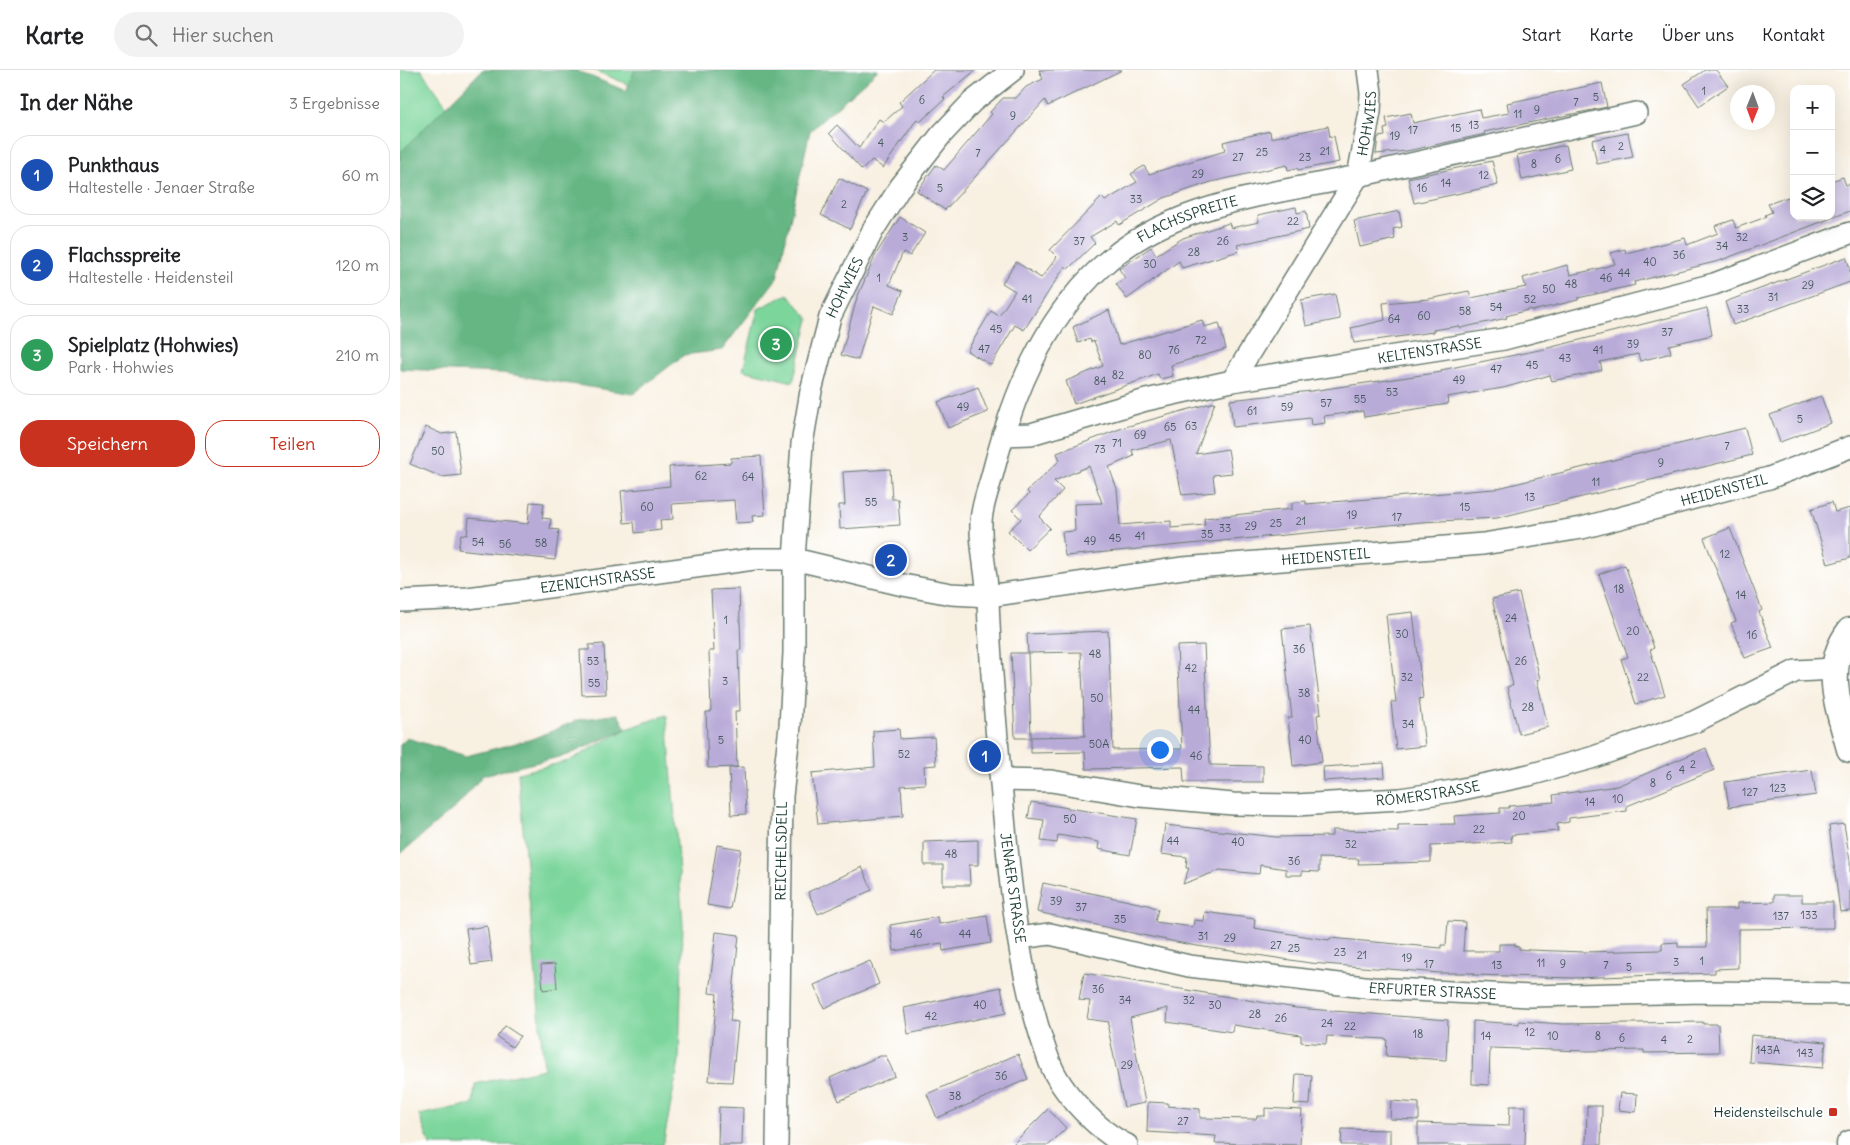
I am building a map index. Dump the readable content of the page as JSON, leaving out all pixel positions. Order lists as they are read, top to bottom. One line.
{"streets":{"street":["HOHWIES","FLACHSSPREITE","KELTENSTRASSE","HEIDENSTEIL","EZENICHSTRASSE","RÖMERSTRASSE","REICHELSDELL","JENAER STRASSE","ERFURTER STRASSE"]},"crossings":[["HOHWIES","FLACHSSPREITE"],["HOHWIES","HEIDENSTEIL"],["HOHWIES","EZENICHSTRASSE"],["HOHWIES","REICHELSDELL"],["FLACHSSPREITE","KELTENSTRASSE"],["FLACHSSPREITE","HEIDENSTEIL"],["FLACHSSPREITE","JENAER STRASSE"],["HEIDENSTEIL","EZENICHSTRASSE"],["HEIDENSTEIL","REICHELSDELL"],["HEIDENSTEIL","JENAER STRASSE"],["EZENICHSTRASSE","REICHELSDELL"],["RÖMERSTRASSE","JENAER STRASSE"],["JENAER STRASSE","ERFURTER STRASSE"]],"places":{"transit":["Heidensteilschule"]},"house_numbers":["1","5","6","7","9","11","9","13","15","17","19","4","2","4","21","25","7","27","23","6","8","29","12","14","5","16","33","2","22","3","32","37","26","34","28","36","40","30","44","1","46","48","29","50","31","41","52","54","33","58","60","64","45","37","72","39","47","76","41","80","43","45","47","82","49","84","53","55","57","49","59","61","5","63","65","69","71","7","73","50","9","62","64","11","13","55","60","15","19","17","21","25","29","33","35","41","45","49","54","58","56","12","18","14","24","1","20","30","16","36","48","53","26","42","32","22","3","55","38","50","28","44","34","5","40","50A","52","46","2","4","6","8","123","127","10","14","20","50","22","44","40","32","48","36","39","37","133","137","35","46","44","31","29","27","25","23","21","19","1","3","11","17","9","13","7","5","36","34","32","40","30","28","42","26","24","22","12","18","14","10","8","6","2","4","143A","143","29","36","38","27"],"north":"bottom","page":{"header":"Karte","search":"Hier suchen","nav":["Start","Karte","Über uns","Kontakt"],"heading":["In der Nähe","3 Ergebnisse"],"map_buttons":["+","−"],"list":[{"mark":"1","name":"Punkthaus","note":"Haltestelle · Jenaer Straße","value":"60 m"},{"mark":"2","name":"Flachsspreite","note":"Haltestelle · Heidensteil","value":"120 m"},{"mark":"3","name":"Spielplatz (Hohwies)","note":"Park · Hohwies","value":"210 m"}],"pins":["3","2","1"],"buttons":["Speichern","Teilen"]}}
